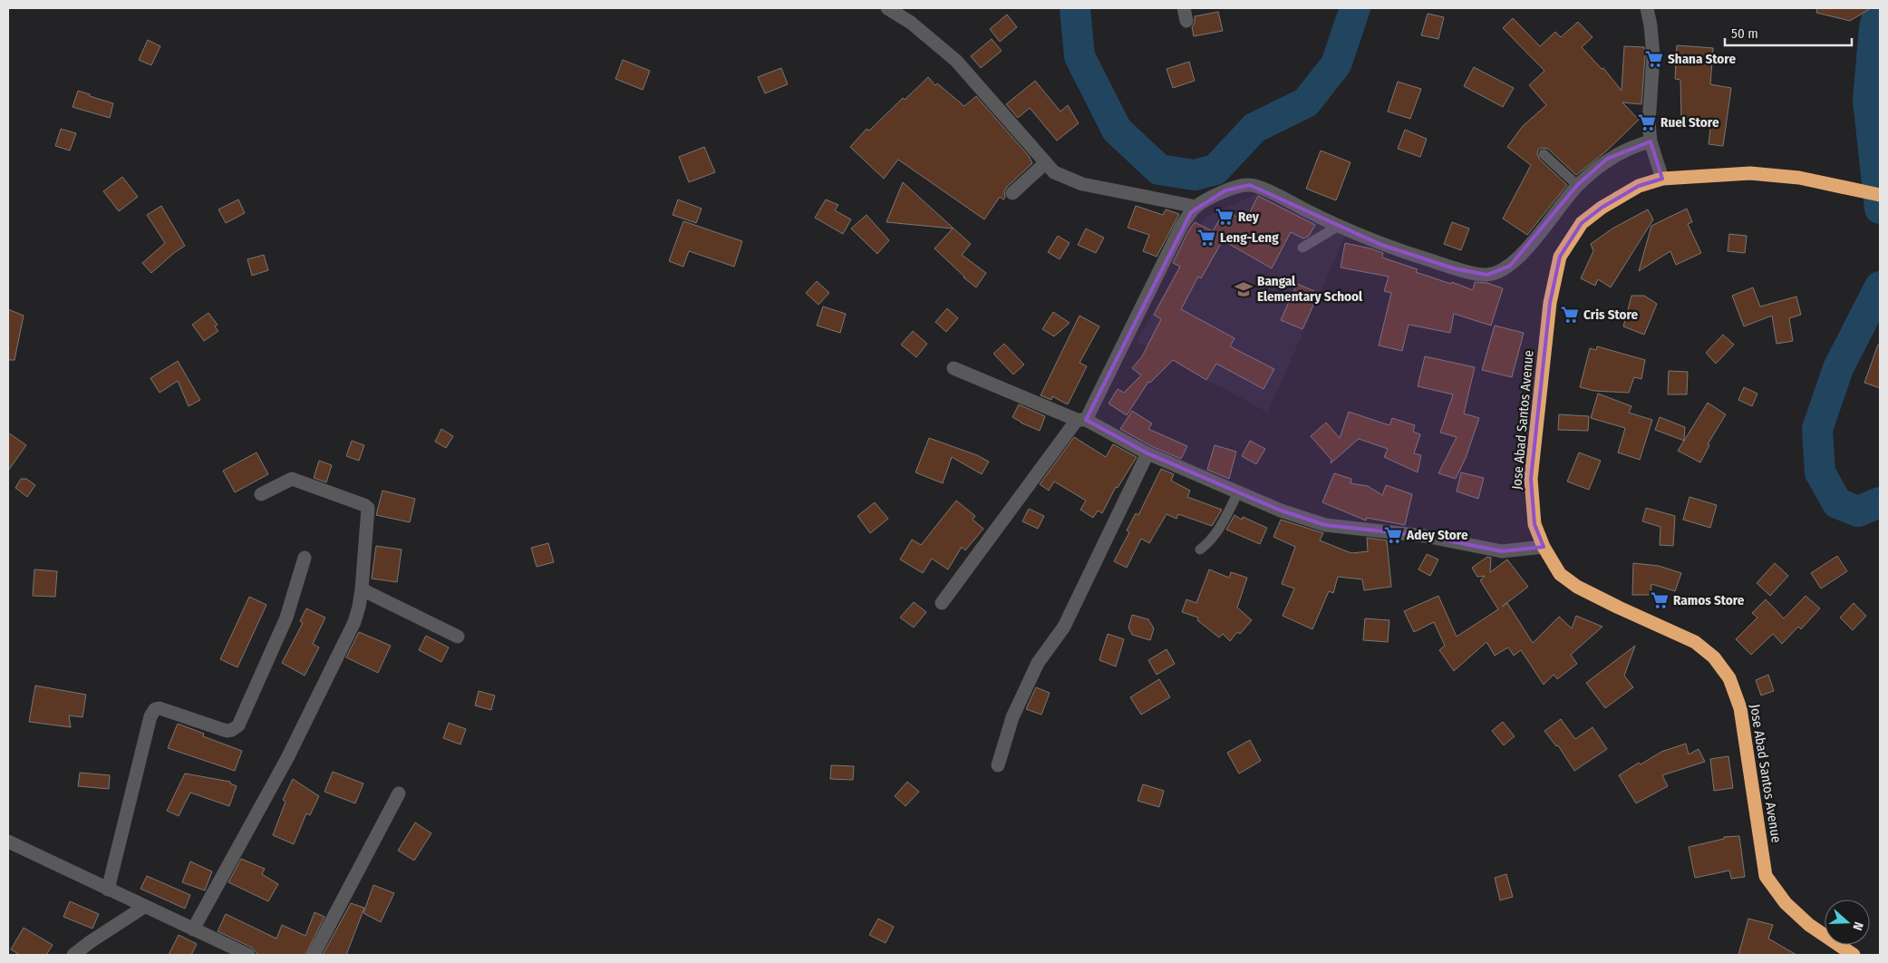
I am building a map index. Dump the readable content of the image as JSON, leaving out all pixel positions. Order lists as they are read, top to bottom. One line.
{"streets":{"highway":["Jose Abad Santos Avenue"]},"places":{"supermarket":["Shana Store","Ruel Store","Rey","Leng-Leng","Cris Store","Adey Store","Ramos Store"],"school or university":["Bangal Elementary School"]},"scale_bar":"50 m","north":"right"}
